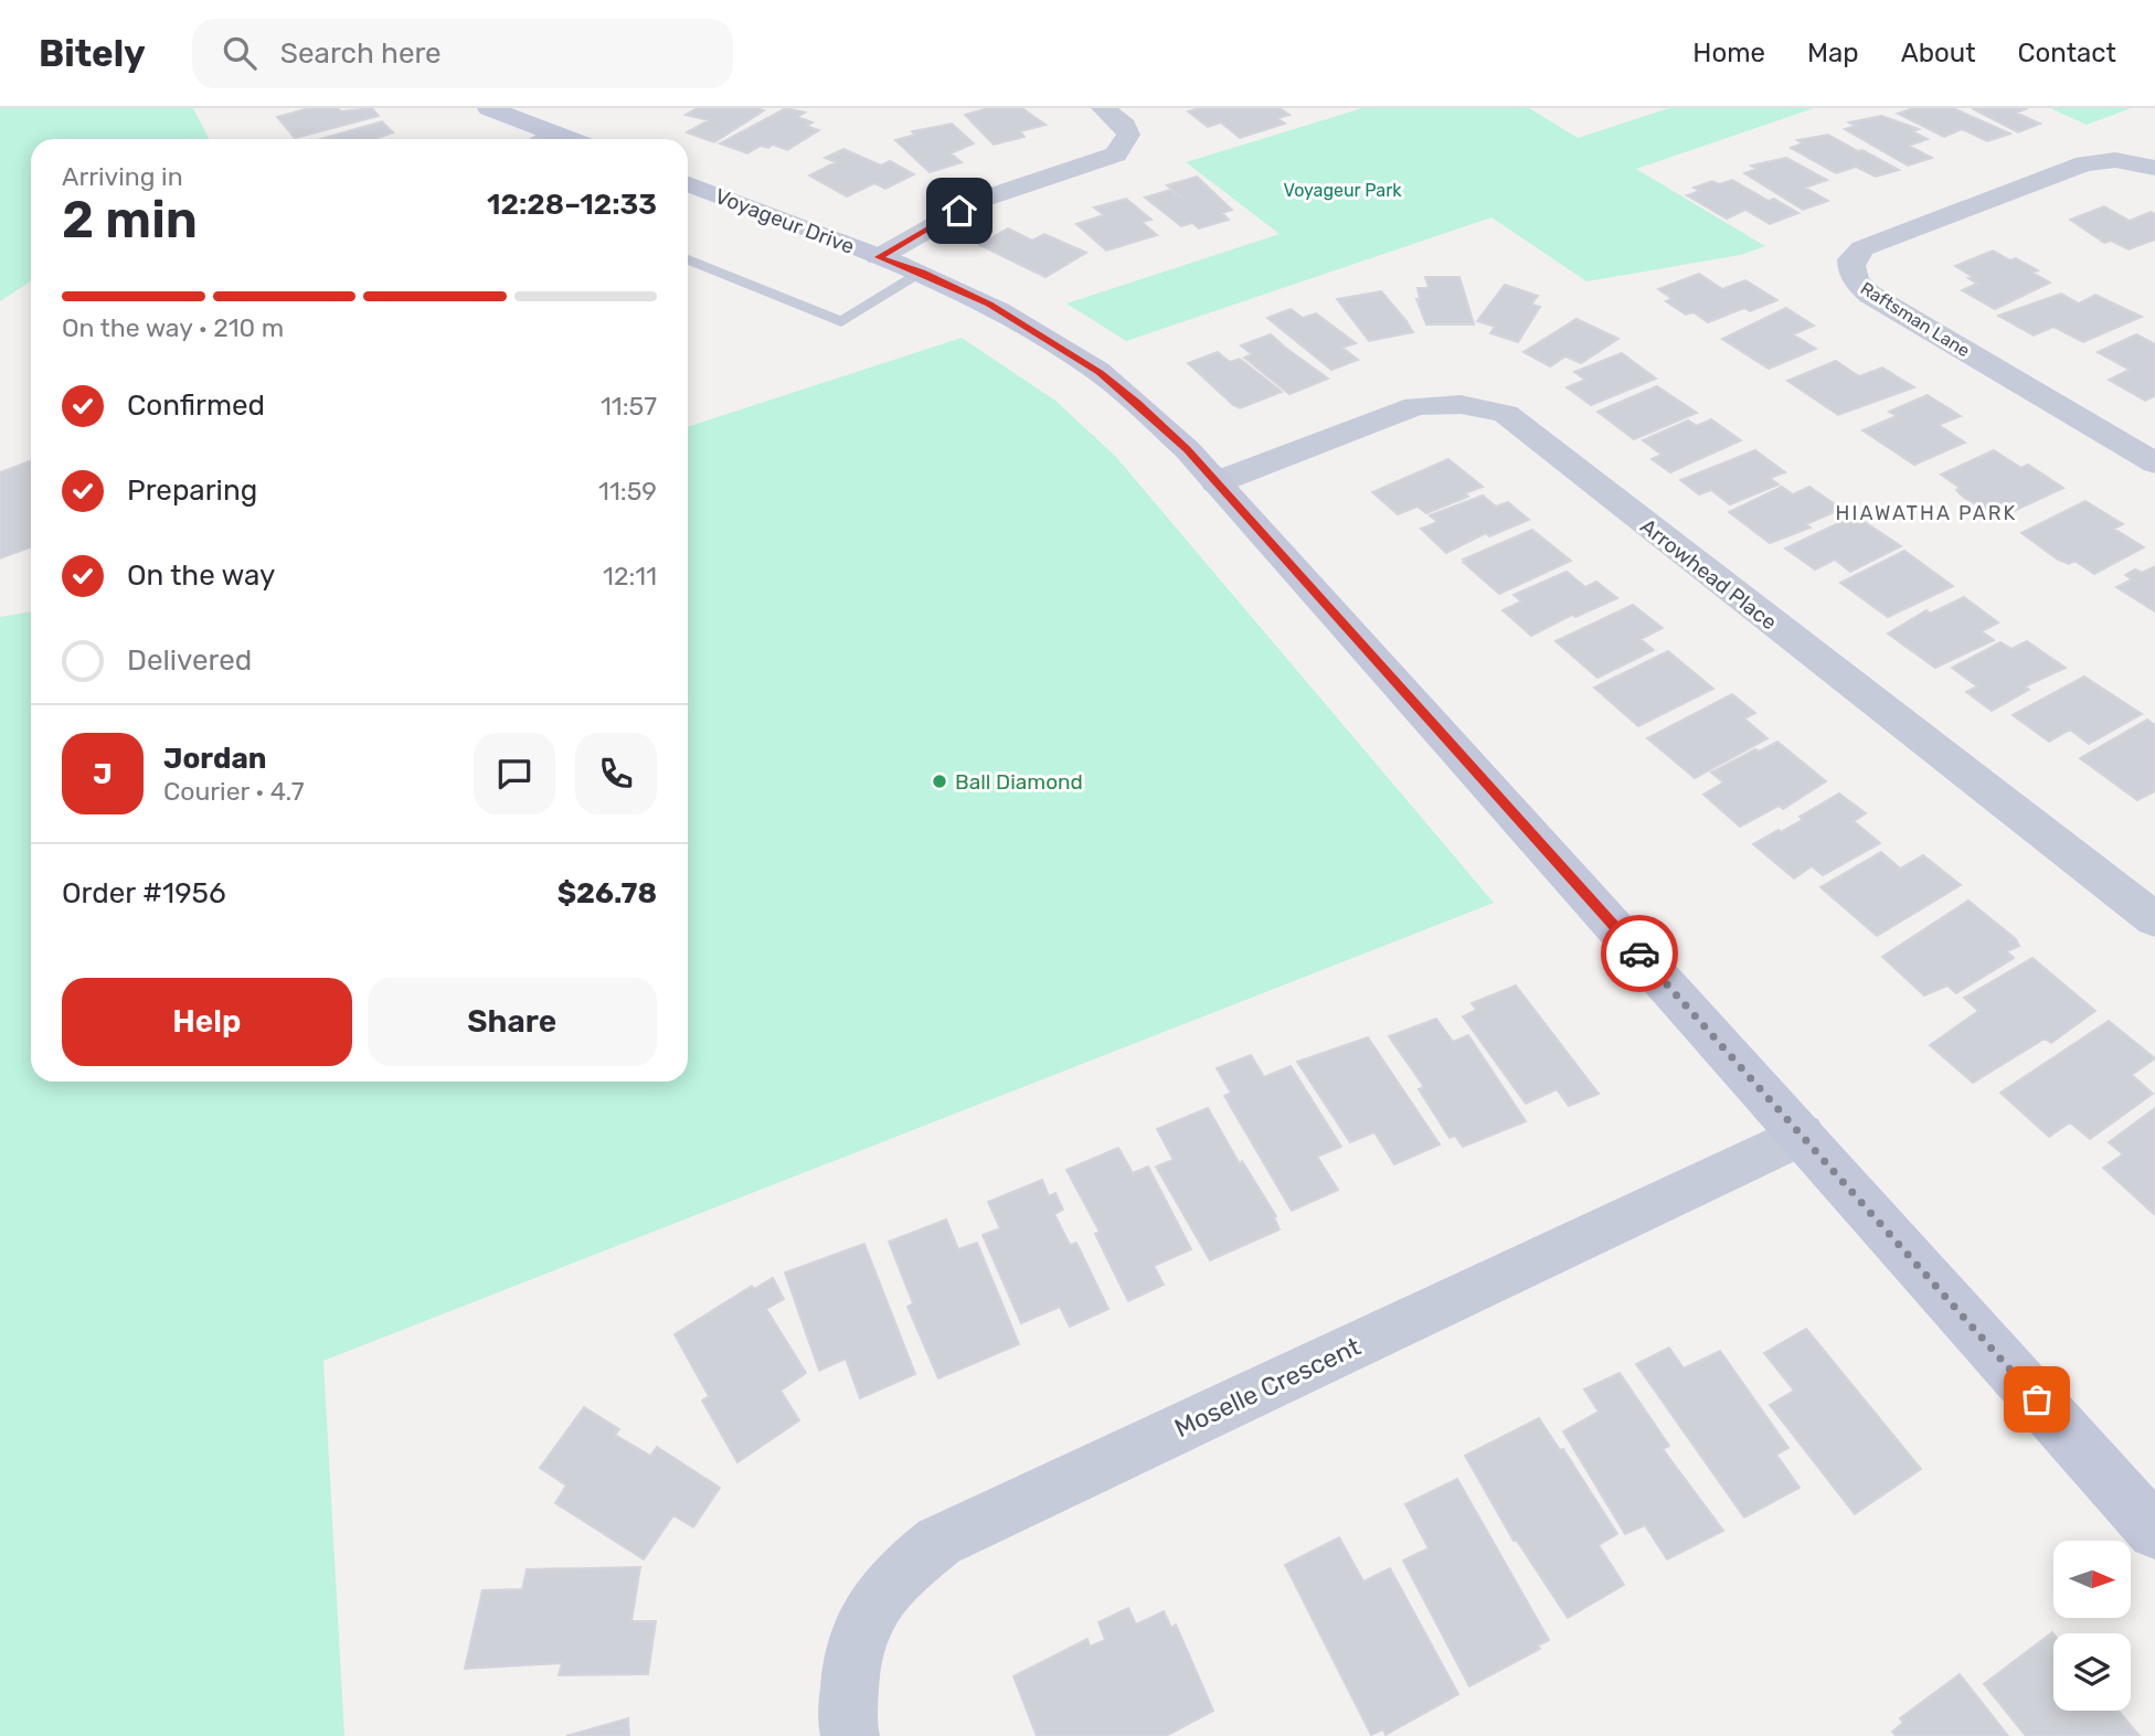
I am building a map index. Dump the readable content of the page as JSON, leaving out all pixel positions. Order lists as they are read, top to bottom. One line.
{"streets":{"street":["Voyageur Drive","Raftsman Lane","Arrowhead Place","Moselle Crescent"]},"crossings":[["Voyageur Drive","Arrowhead Place"],["Voyageur Drive","Moselle Crescent"]],"districts":["HIAWATHA PARK"],"parks":["Voyageur Park"],"places":["Ball Diamond"],"north":"right","page":{"header":"Bitely","search":"Search here","nav":["Home","Map","About","Contact"],"heading":["2 min","Arriving in","12:28–12:33"],"panel":["Jordan","Courier · 4.7","Order #1956","$26.78"],"bar":"On the way · 210 m","list":[["Confirmed","11:57"],["Preparing","11:59"],["On the way","12:11"],"Delivered"],"round":"J","buttons":["Help","Share"]}}
